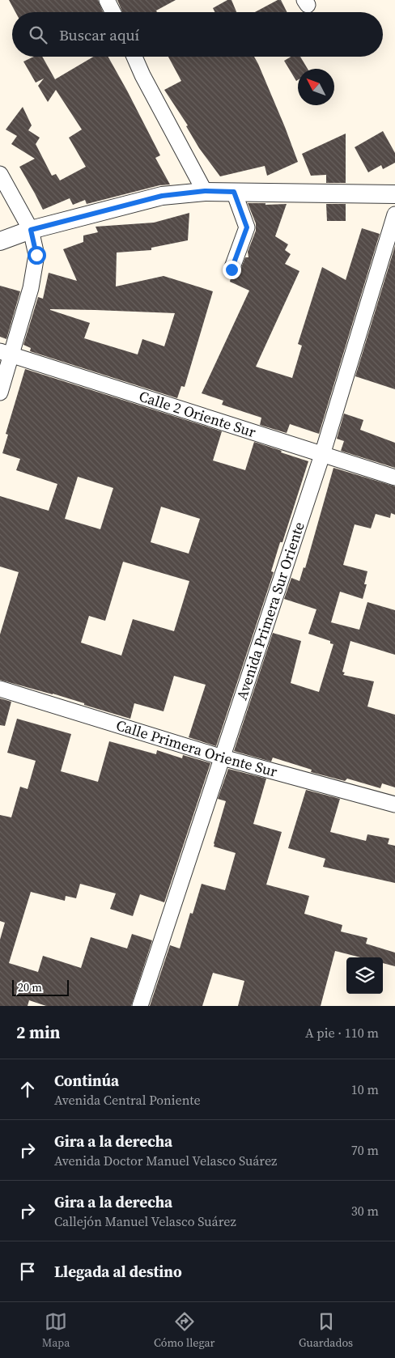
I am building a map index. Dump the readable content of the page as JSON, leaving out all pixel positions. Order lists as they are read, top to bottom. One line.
{"streets":{"street":["Calle 2 Oriente Sur","Avenida Primera Sur Oriente","Calle Primera Oriente Sur"]},"crossings":[["Calle 2 Oriente Sur","Avenida Primera Sur Oriente"],["Avenida Primera Sur Oriente","Calle Primera Oriente Sur"]],"scale_bar":"20 m","north":"top left","page":{"search":"Buscar aquí","scale":"20 m","heading":["2 min","A pie · 110 m"],"list":[["Continúa","Avenida Central Poniente","10 m"],["Gira a la derecha","Avenida Doctor Manuel Velasco Suárez","70 m"],["Gira a la derecha","Callejón Manuel Velasco Suárez","30 m"],"Llegada al destino"],"nav":["Mapa","Cómo llegar","Guardados"]}}
